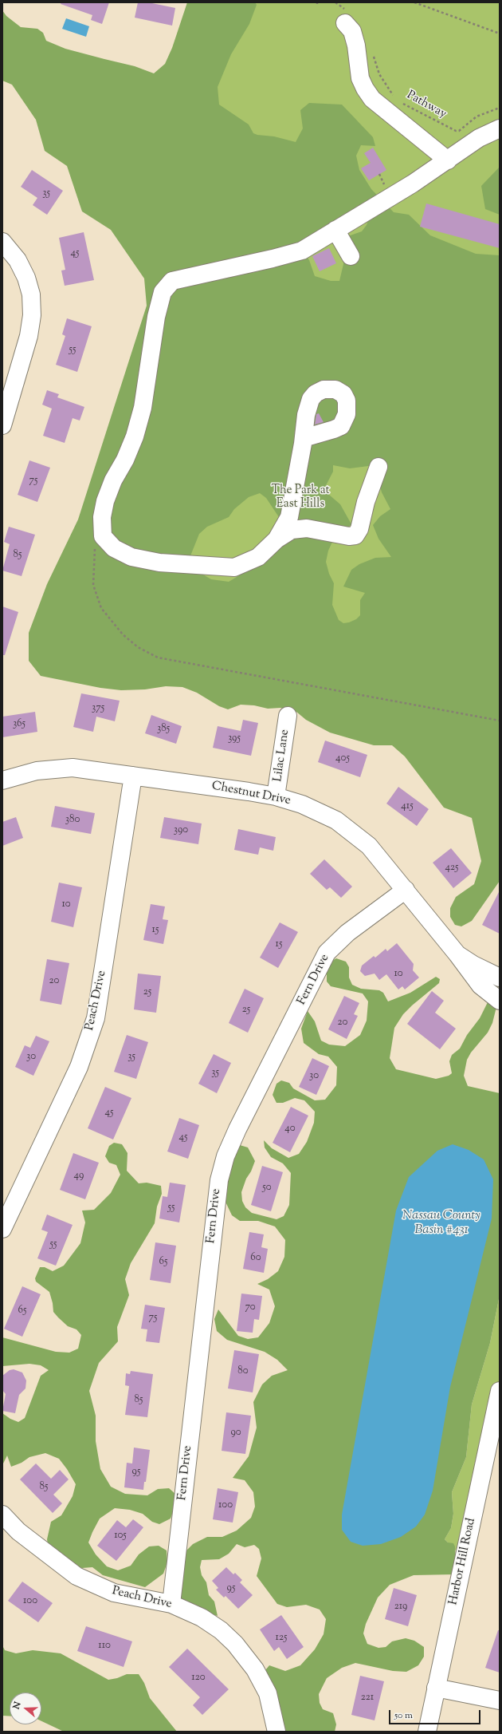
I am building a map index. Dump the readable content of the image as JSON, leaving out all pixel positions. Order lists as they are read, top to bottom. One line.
{"streets":{"street":["Lilac Lane","Chestnut Drive","Fern Drive","Peach Drive","Harbor Hill Road"],"path":["Pathway"]},"crossings":[["Lilac Lane","Chestnut Drive"],["Chestnut Drive","Fern Drive"],["Chestnut Drive","Peach Drive"],["Fern Drive","Peach Drive"]],"water":["Nassau County Basin #431"],"parks":["The Park at East Hills"],"house_numbers":["35","45","55","75","85","375","365","385","395","405","415","380","390","425","10","15","15","10","20","25","25","20","30","35","35","30","45","40","45","49","50","55","55","60","65","70","65","75","80","85","90","95","85","100","105","95","100","219","125","110","120","221"],"scale_bar":"50 m","north":"left"}
